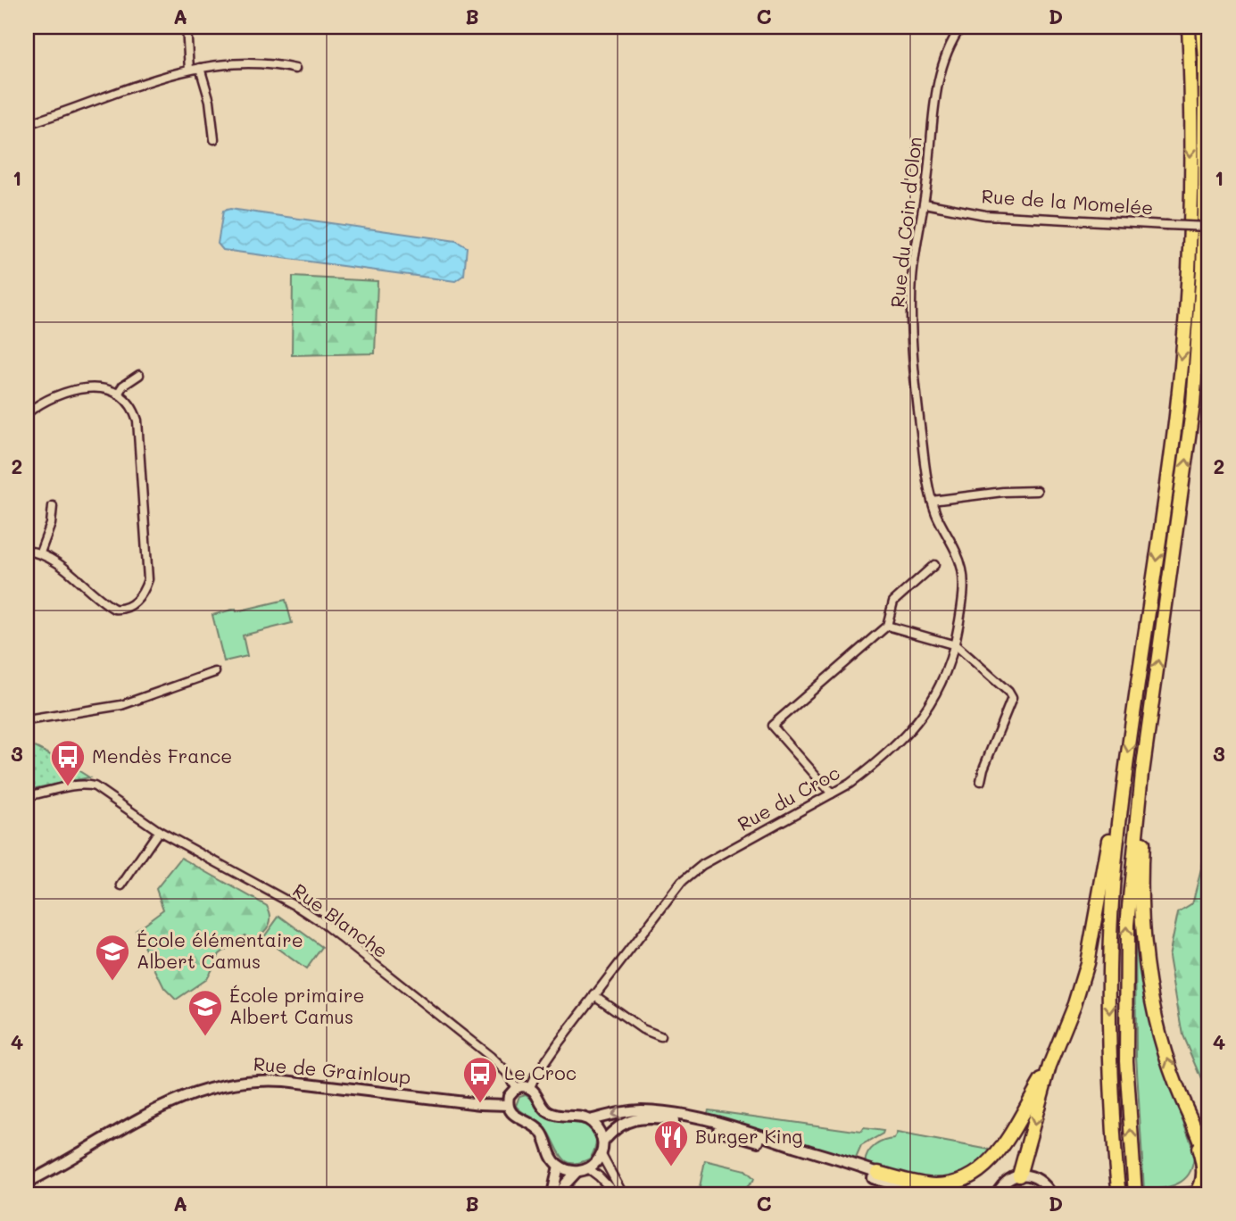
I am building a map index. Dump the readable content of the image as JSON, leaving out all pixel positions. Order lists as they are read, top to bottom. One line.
{"streets":{"street":["Rue de la Momelée","Rue du Coin d'Olon","Rue du Croc","Rue Blanche","Rue de Grainloup"]},"crossings":[["Rue de la Momelée","Rue du Coin d'Olon"],["Rue du Coin d'Olon","Rue du Croc"]],"places":{"bus stop":["Mendès France","Le Croc"],"school or university":["École élémentaire Albert Camus","École primaire Albert Camus"],"restaurant":["Burger King"]},"grid":{"columns":["A","B","C","D"],"rows":["1","2","3","4"]}}
